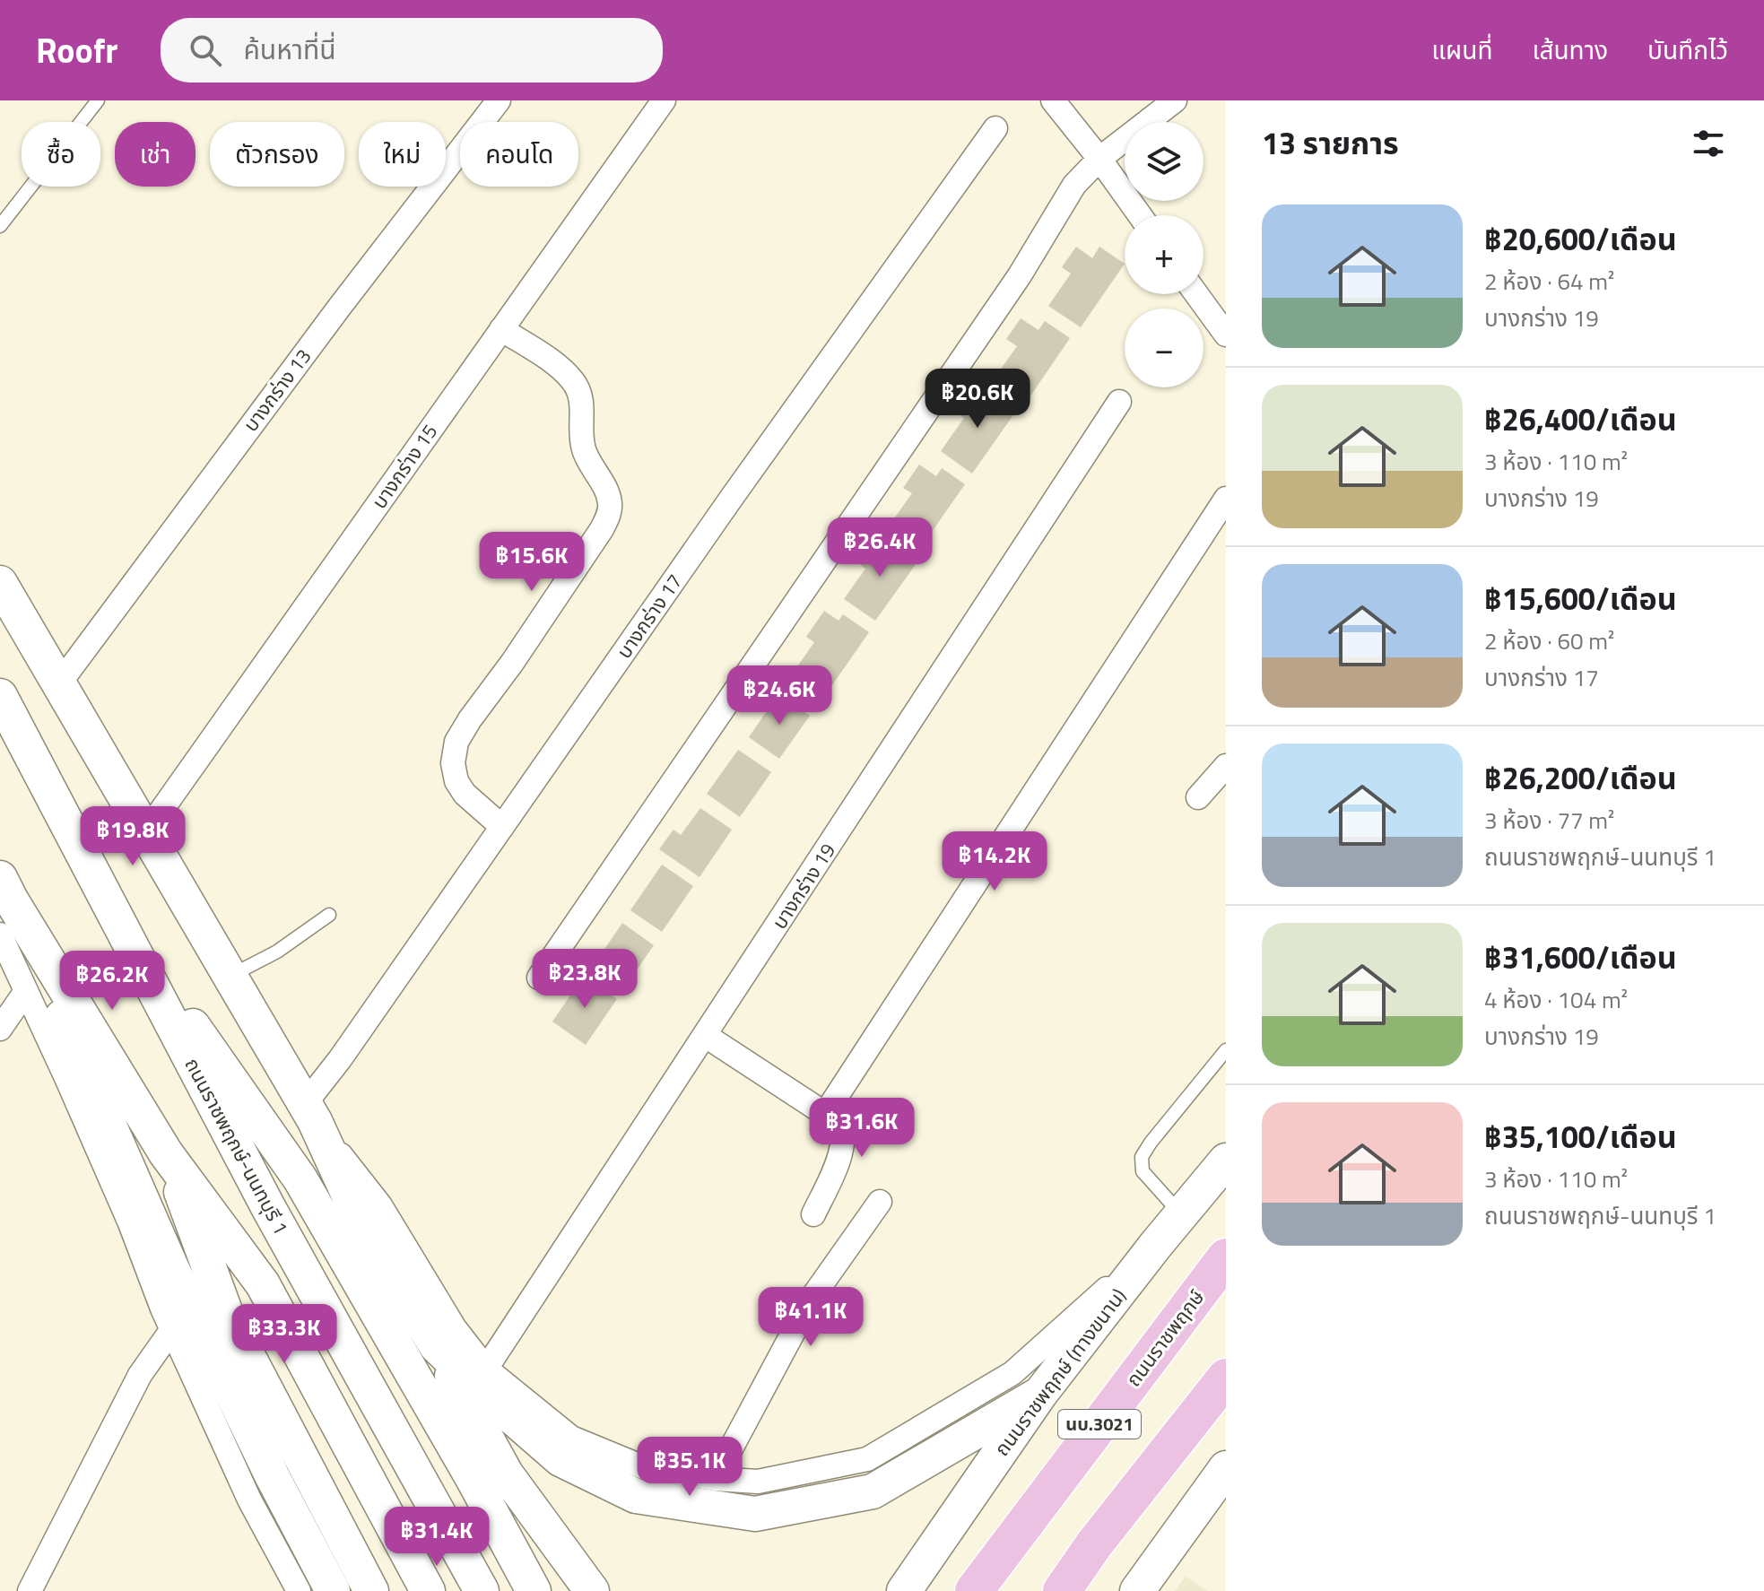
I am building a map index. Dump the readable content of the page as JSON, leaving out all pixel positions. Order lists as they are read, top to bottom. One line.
{"streets":{"main road":["ถนนราชพฤกษ์-นนทบุรี 1","ถนนราชพฤกษ์","ถนนราชพฤกษ์ (ทางขนาน)","นบ.3021"],"street":["บางกร่าง 13","บางกร่าง 15","บางกร่าง 17","บางกร่าง 19"]},"page":{"header":"Roofr","search":"ค้นหาที่นี่","nav":["แผนที่","เส้นทาง","บันทึกไว้"],"heading":"13 รายการ","map_buttons":["+","−"],"chip":["ซื้อ","เช่า","ตัวกรอง","ใหม่","คอนโด"],"list":[{"name":"฿20,600/เดือน","note":"2 ห้อง · 64 m² · บางกร่าง 19"},{"name":"฿26,400/เดือน","note":"3 ห้อง · 110 m² · บางกร่าง 19"},{"name":"฿15,600/เดือน","note":"2 ห้อง · 60 m² · บางกร่าง 17"},{"name":"฿26,200/เดือน","note":"3 ห้อง · 77 m² · ถนนราชพฤกษ์-นนทบุรี 1"},{"name":"฿31,600/เดือน","note":"4 ห้อง · 104 m² · บางกร่าง 19"},{"name":"฿35,100/เดือน","note":"3 ห้อง · 110 m² · ถนนราชพฤกษ์-นนทบุรี 1"}],"price":["฿20.6K","฿26.4K","฿15.6K","฿24.6K","฿19.8K","฿14.2K","฿23.8K","฿26.2K","฿31.6K","฿41.1K","฿33.3K","฿35.1K","฿31.4K"]}}
